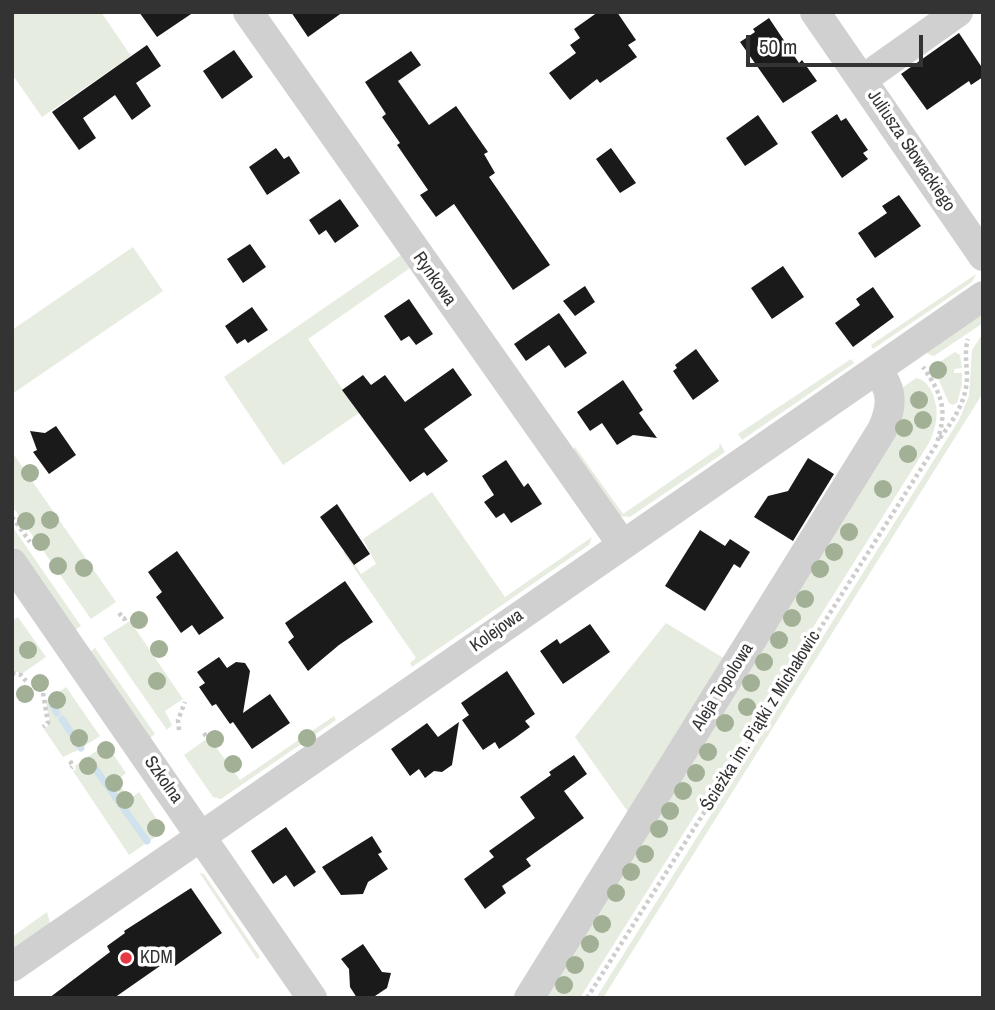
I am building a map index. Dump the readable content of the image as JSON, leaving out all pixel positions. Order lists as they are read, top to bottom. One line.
{"streets":{"street":["Juliusza Słowackiego","Rynkowa","Kolejowa","Aleja Topolowa","Szkolna"],"path":["Ścieżka im. Piątki z Michałowic"]},"crossings":[["Rynkowa","Kolejowa"],["Kolejowa","Aleja Topolowa"],["Kolejowa","Szkolna"]],"places":["KDM"],"scale_bar":"50 m"}
